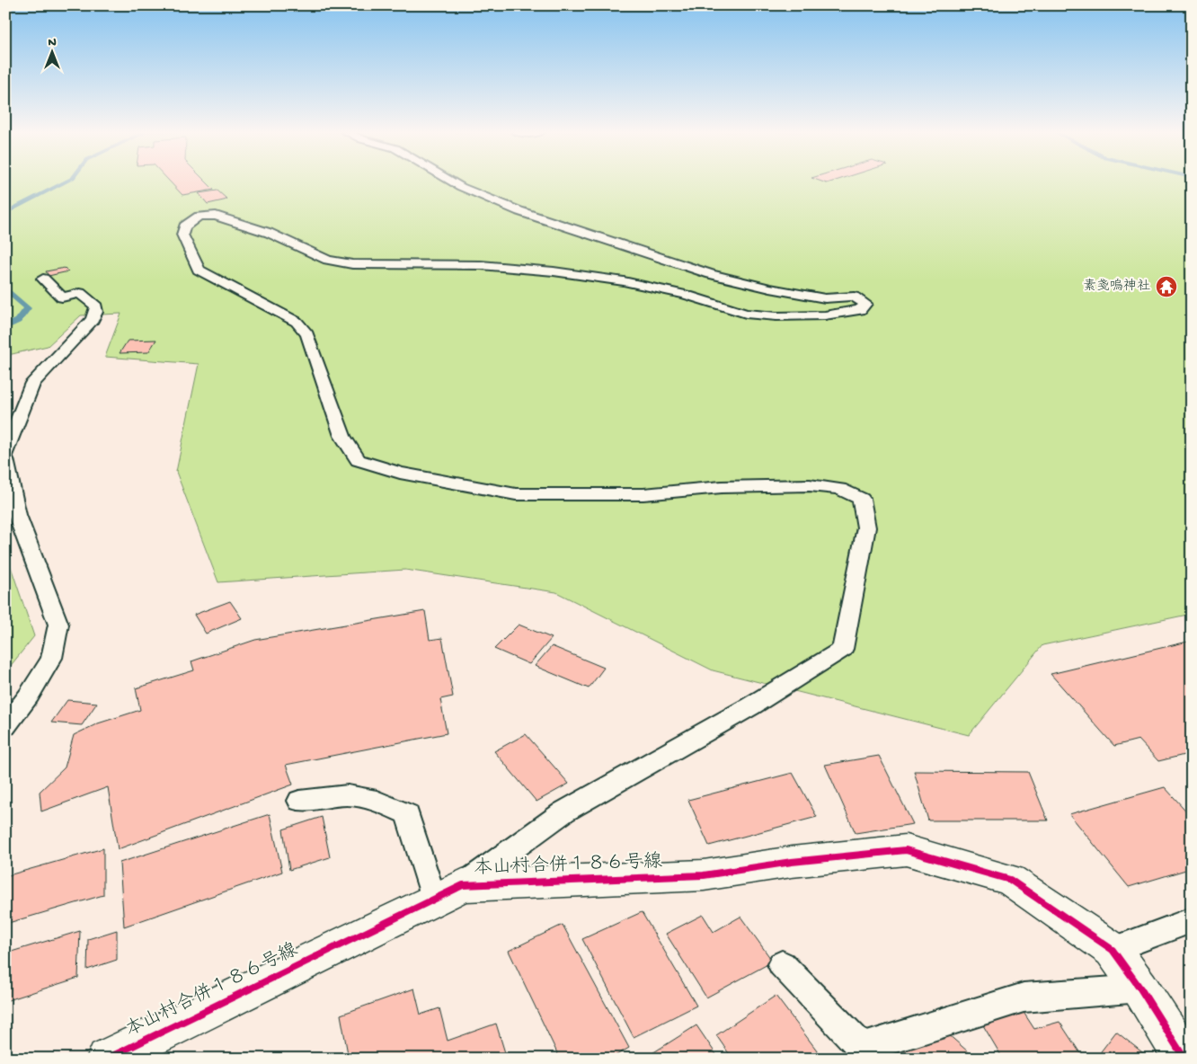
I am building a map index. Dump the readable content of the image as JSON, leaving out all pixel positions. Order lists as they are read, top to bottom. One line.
{"streets":{"street":["本山村合併１８６号線"]},"places":{"temple":["素戔嗚神社"]},"north":"top"}
